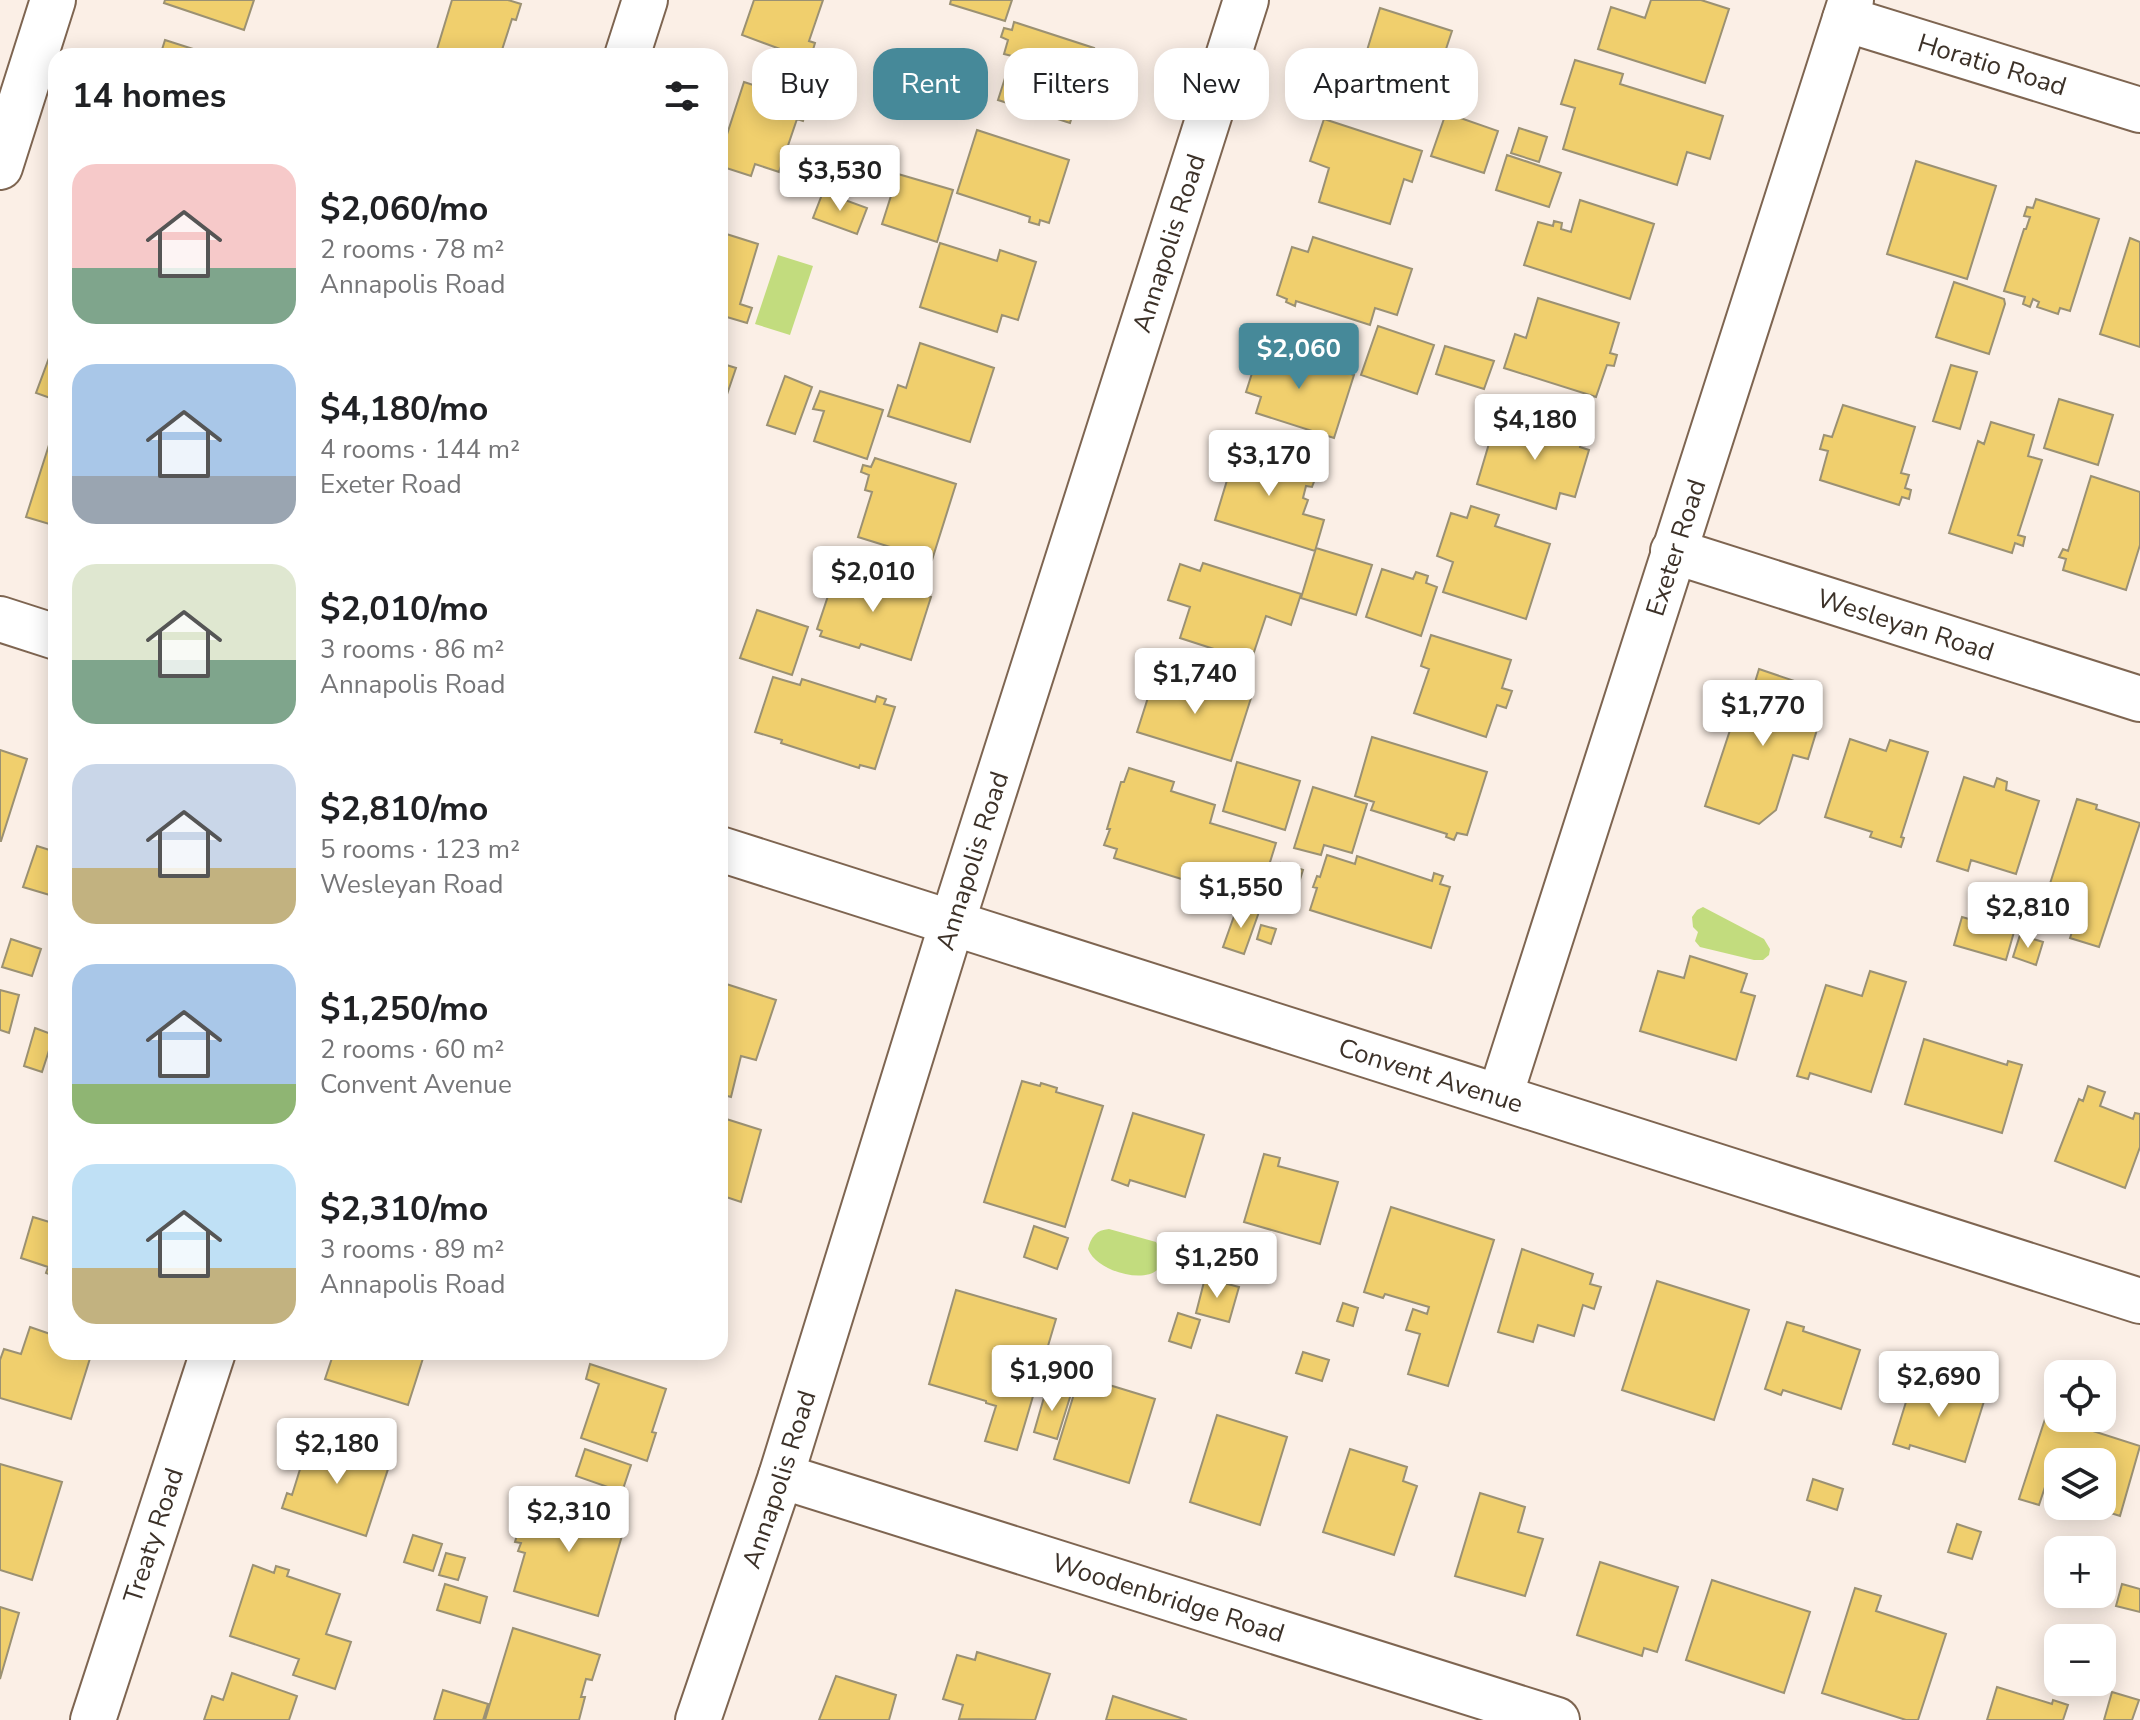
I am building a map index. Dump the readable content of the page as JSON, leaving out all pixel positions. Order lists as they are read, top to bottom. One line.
{"streets":{"street":["Horatio Road","Annapolis Road","Exeter Road","Wesleyan Road","Convent Avenue","Treaty Road","Woodenbridge Road"]},"crossings":[["Horatio Road","Exeter Road"],["Annapolis Road","Convent Avenue"],["Annapolis Road","Woodenbridge Road"],["Exeter Road","Wesleyan Road"],["Exeter Road","Convent Avenue"]],"page":{"chip":["Buy","Rent","Filters","New","Apartment"],"heading":"14 homes","list":[{"name":"$2,060/mo","note":"2 rooms · 78 m² · Annapolis Road"},{"name":"$4,180/mo","note":"4 rooms · 144 m² · Exeter Road"},{"name":"$2,010/mo","note":"3 rooms · 86 m² · Annapolis Road"},{"name":"$2,810/mo","note":"5 rooms · 123 m² · Wesleyan Road"},{"name":"$1,250/mo","note":"2 rooms · 60 m² · Convent Avenue"},{"name":"$2,310/mo","note":"3 rooms · 89 m² · Annapolis Road"}],"price":["$3,530","$2,060","$4,180","$3,170","$2,010","$1,740","$1,770","$1,550","$2,810","$1,250","$1,900","$2,690","$2,180","$2,310"],"map_buttons":["+","−"]}}
